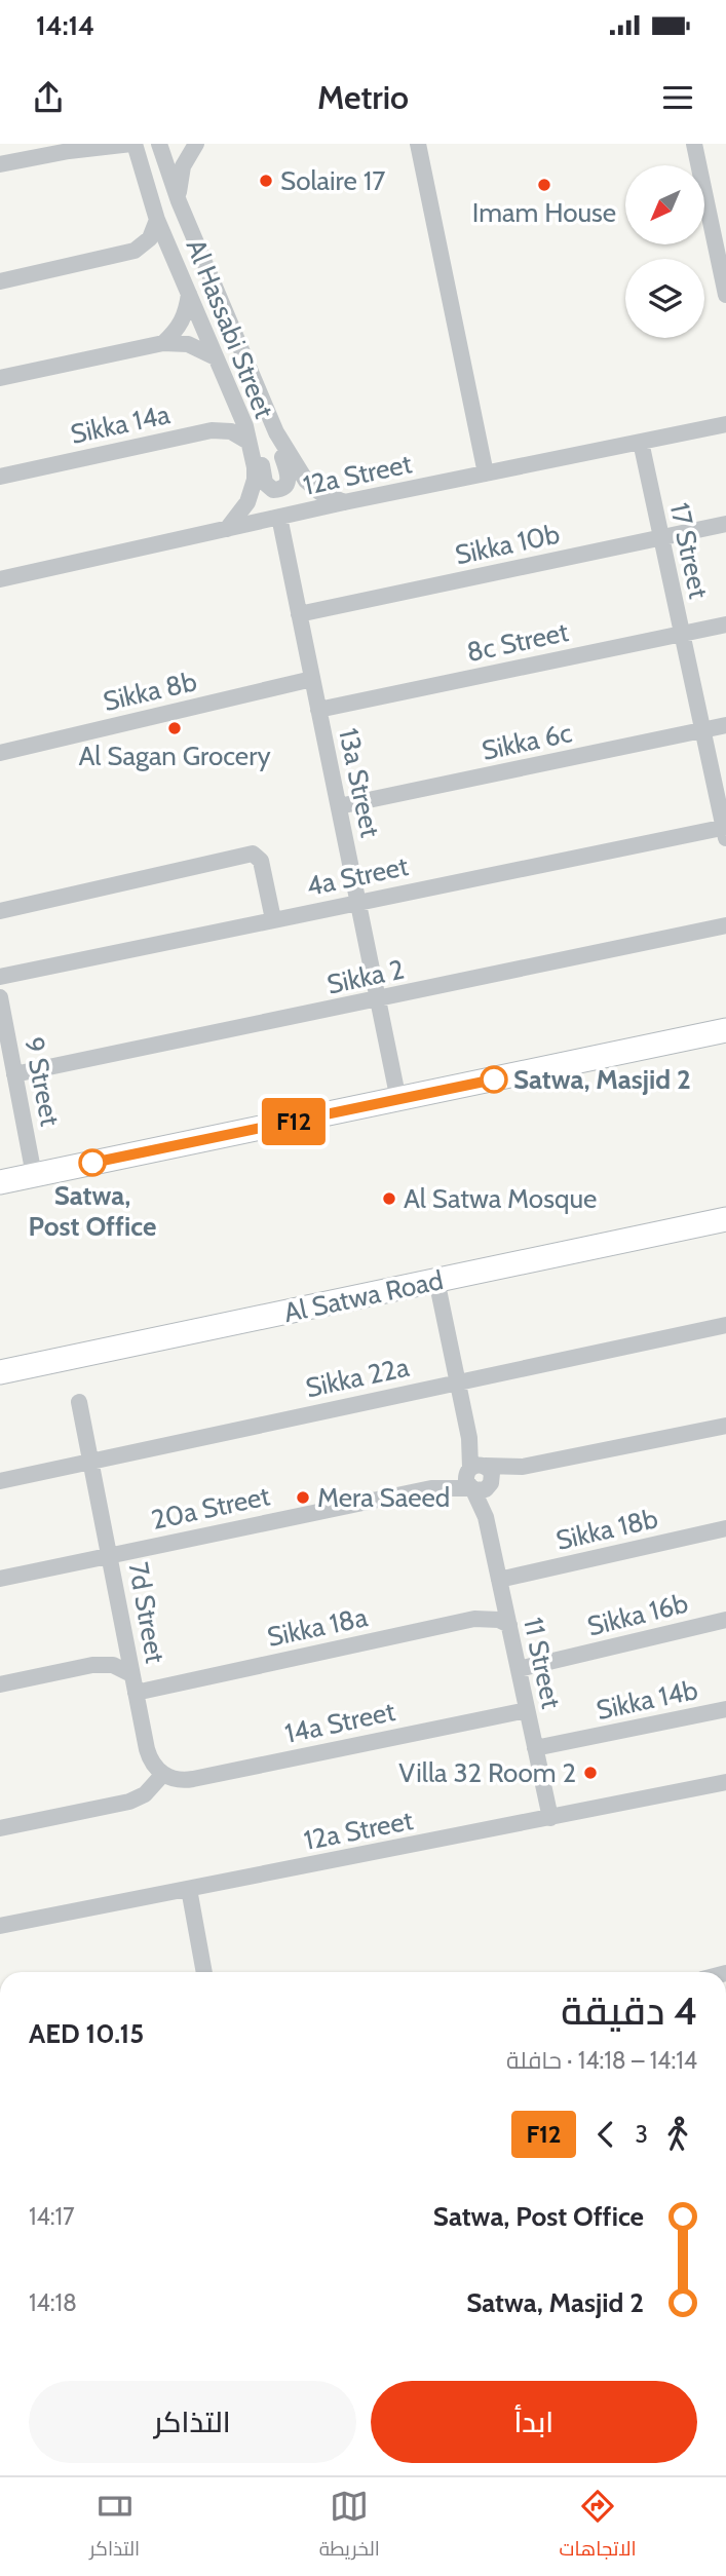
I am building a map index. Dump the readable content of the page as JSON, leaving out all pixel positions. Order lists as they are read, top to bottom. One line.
{"streets":{"main road":["Al Satwa Road"],"street":["Al Hassabi Street","Sikka 14a","12a Street","Sikka 10b","17 Street","8c Street","Sikka 8b","Sikka 6c","13a Street","4a Street","Sikka 2","9 Street","Sikka 22a","20a Street","Sikka 18b","7d Street","Sikka 16b","Sikka 18a","11 Street","Sikka 14b","14a Street"]},"crossings":[["Al Hassabi Street","Sikka 14a"],["Al Hassabi Street","12a Street"],["12a Street","17 Street"],["12a Street","13a Street"],["12a Street","11 Street"],["Sikka 10b","17 Street"],["Sikka 10b","13a Street"],["17 Street","8c Street"],["17 Street","Sikka 6c"],["17 Street","4a Street"],["8c Street","13a Street"],["Sikka 8b","13a Street"],["Sikka 6c","13a Street"],["13a Street","4a Street"],["13a Street","Sikka 2"],["Sikka 2","9 Street"],["Sikka 22a","7d Street"],["20a Street","7d Street"],["20a Street","11 Street"],["Sikka 18b","11 Street"],["7d Street","Sikka 18a"],["7d Street","14a Street"],["Sikka 16b","11 Street"],["Sikka 18a","11 Street"],["11 Street","Sikka 14b"],["11 Street","14a Street"]],"places":["Solaire 17","Imam House","Al Sagan Grocery","Satwa, Masjid 2","Satwa, Post Office","Al Satwa Mosque","Mera Saeed","Villa 32 Room 2"],"lines":["bus line F12"],"north":"bottom left","page":{"status":"14:14","header":"Metrio","on_map":"F12","heading":["4 دقيقة","14:14 – 14:18 · حافلة","AED 10.15"],"legs":["3","F12"],"list":[{"name":"Satwa, Post Office","value":"14:17"},{"name":"Satwa, Masjid 2","value":"14:18"}],"buttons":["ابدأ","التذاكر"],"tabs":["الاتجاهات","الخريطة","التذاكر"]}}
